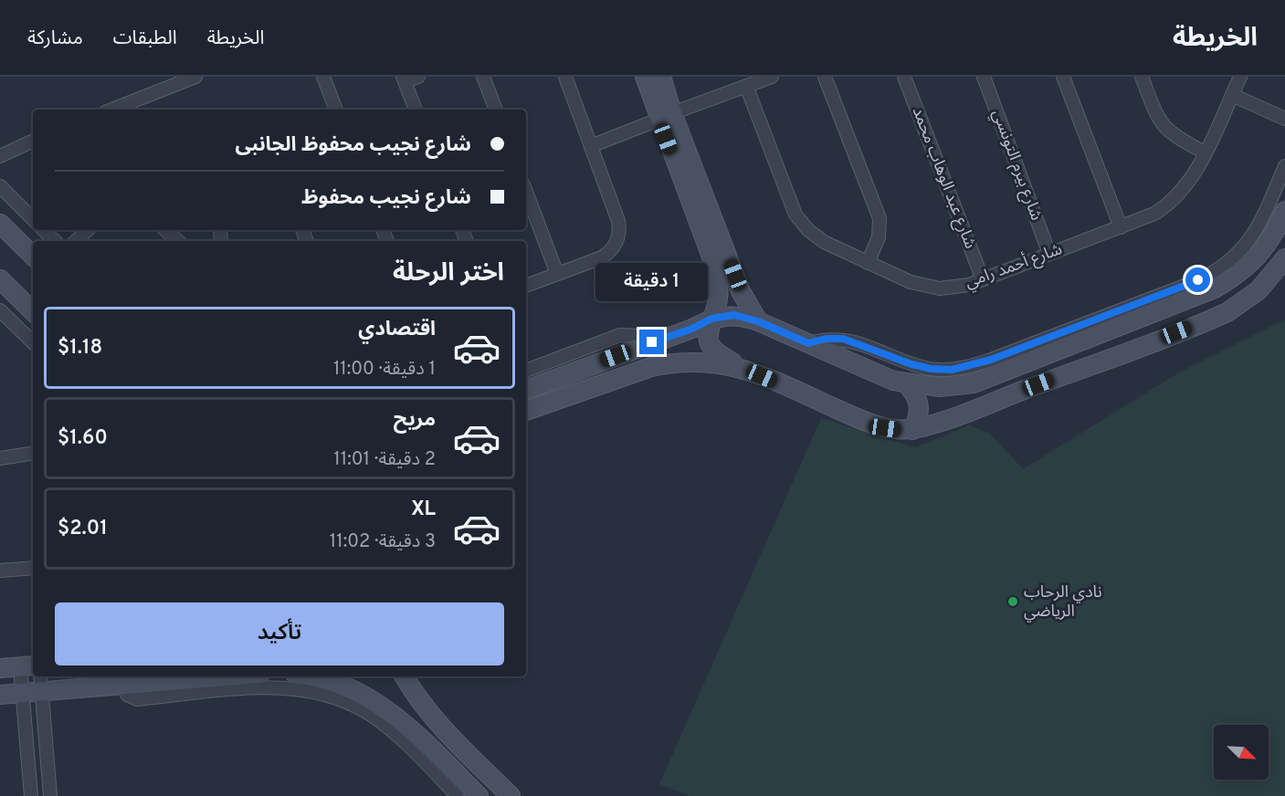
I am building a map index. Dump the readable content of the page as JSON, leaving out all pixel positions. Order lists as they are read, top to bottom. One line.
{"streets":{"street":["شارع بيرم التونسي","شارع عبد الوهاب محمد","شارع أحمد رامي"]},"crossings":[["شارع بيرم التونسي","شارع أحمد رامي"],["شارع عبد الوهاب محمد","شارع أحمد رامي"]],"places":["نادي الرحاب الرياضي"],"north":"bottom right","page":{"header":"الخريطة","nav":["الخريطة","الطبقات","مشاركة"],"banner":["شارع نجيب محفوظ الجانبى","شارع نجيب محفوظ"],"heading":"اختر الرحلة","bubble":"1 دقيقة","list":[{"name":"اقتصادي","note":"1 دقيقة · 11:00","value":"$1.18"},{"name":"مريح","note":"2 دقيقة · 11:01","value":"$1.60"},{"name":"XL","note":"3 دقيقة · 11:02","value":"$2.01"}],"buttons":"تأكيد"}}
